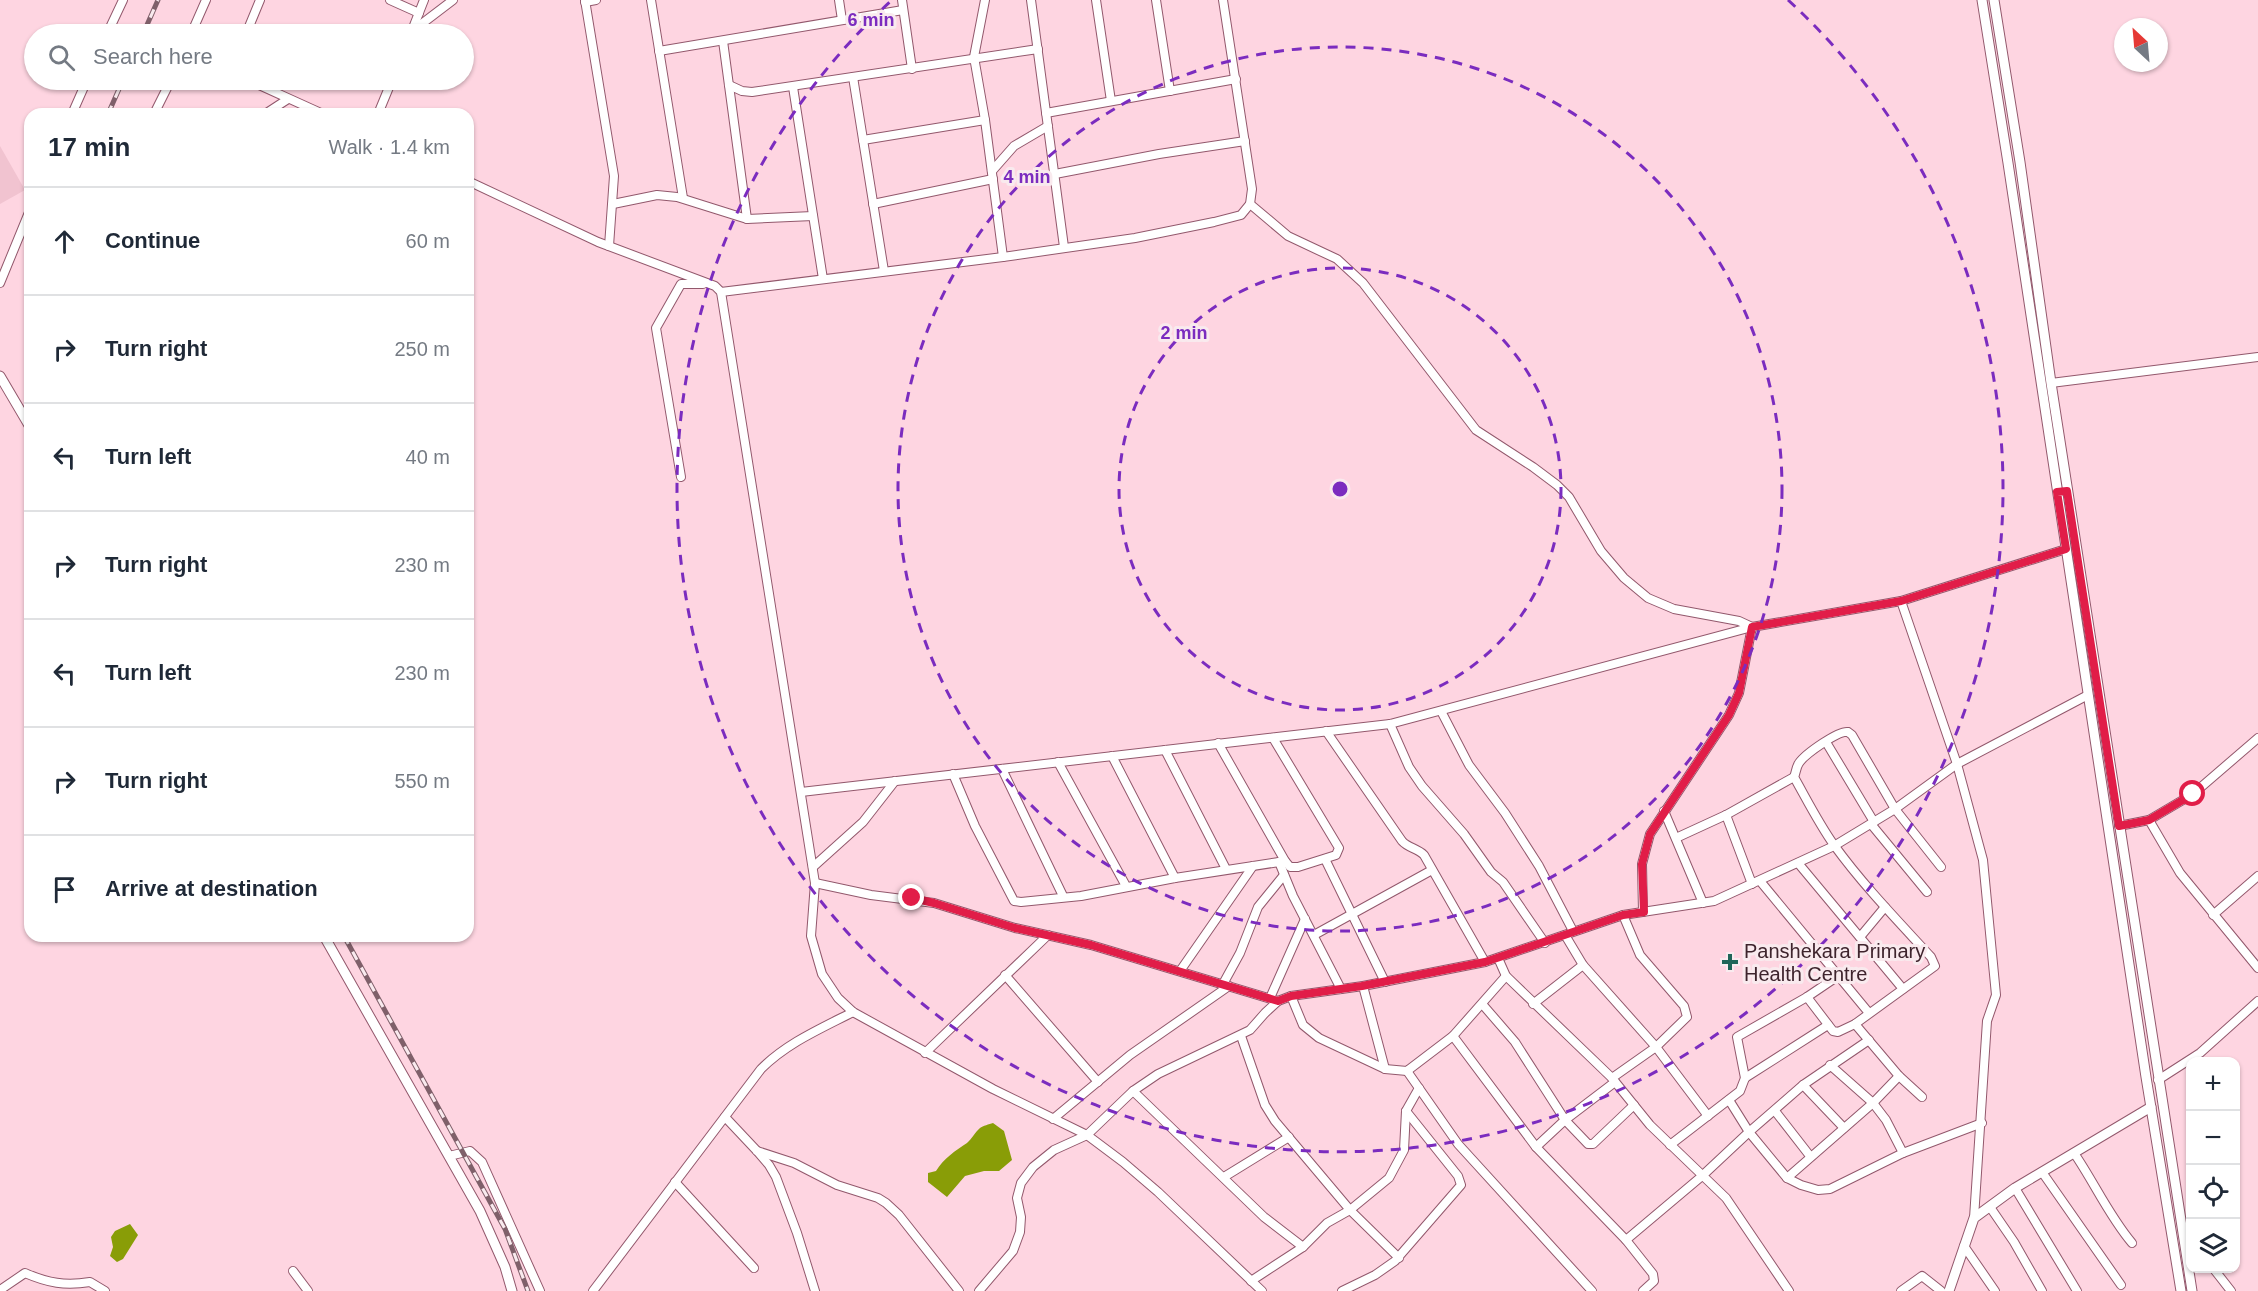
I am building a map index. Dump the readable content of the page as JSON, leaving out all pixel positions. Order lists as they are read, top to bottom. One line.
{"places":{"health":["Panshekara Primary Health Centre"]},"north":"top left","page":{"search":"Search here","heading":["17 min","Walk · 1.4 km"],"list":[["Continue","60 m"],["Turn right","250 m"],["Turn left","40 m"],["Turn right","230 m"],["Turn left","230 m"],["Turn right","550 m"],"Arrive at destination"],"map_buttons":["+","−"]},"rings":["6 min","4 min","2 min"]}
